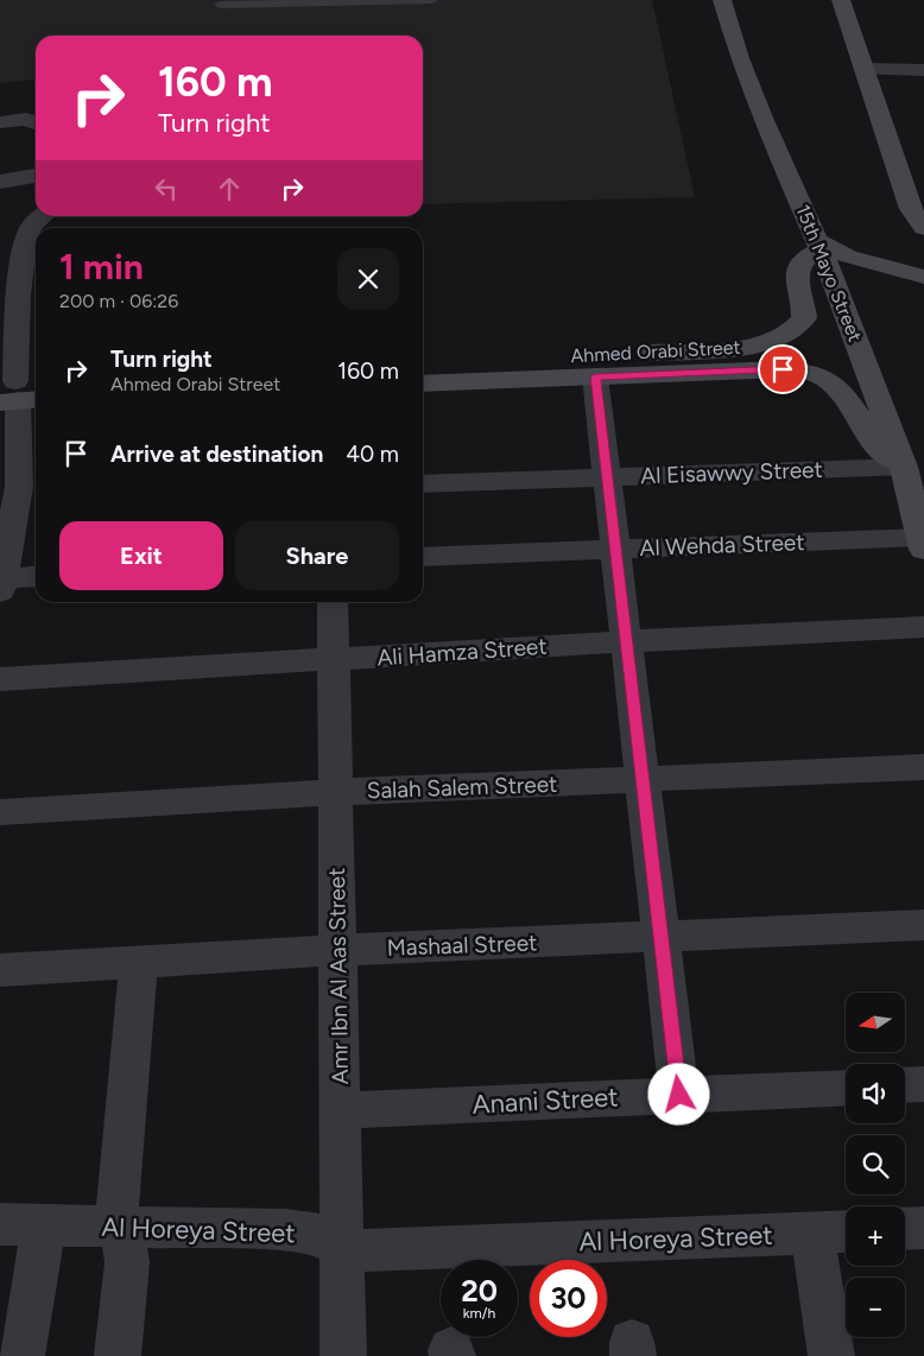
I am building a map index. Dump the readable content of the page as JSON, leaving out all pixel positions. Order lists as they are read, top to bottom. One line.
{"streets":{"main road":["15th Mayo Street","Ahmed Orabi Street"],"street":["Al Eisawwy Street","Al Wehda Street","Ali Hamza Street","Salah Salem Street","Mashaal Street","Amr Ibn Al Aas Street","Anani Street","Al Horeya Street"]},"crossings":[["15th Mayo Street","Ahmed Orabi Street"],["15th Mayo Street","Al Eisawwy Street"],["15th Mayo Street","Al Wehda Street"],["Ahmed Orabi Street","Al Eisawwy Street"],["Ali Hamza Street","Amr Ibn Al Aas Street"],["Salah Salem Street","Amr Ibn Al Aas Street"],["Mashaal Street","Amr Ibn Al Aas Street"],["Amr Ibn Al Aas Street","Anani Street"],["Amr Ibn Al Aas Street","Al Horeya Street"]],"north":"left","page":{"turn":["160 m","Turn right"],"heading":["1 min","200 m · 06:26"],"list":[{"name":"Turn right","note":"Ahmed Orabi Street","value":"160 m"},{"name":"Arrive at destination","value":"40 m"}],"buttons":["Exit","Share"],"map_buttons":["+","−"],"speed":"20 km/h","limit":"30"}}
